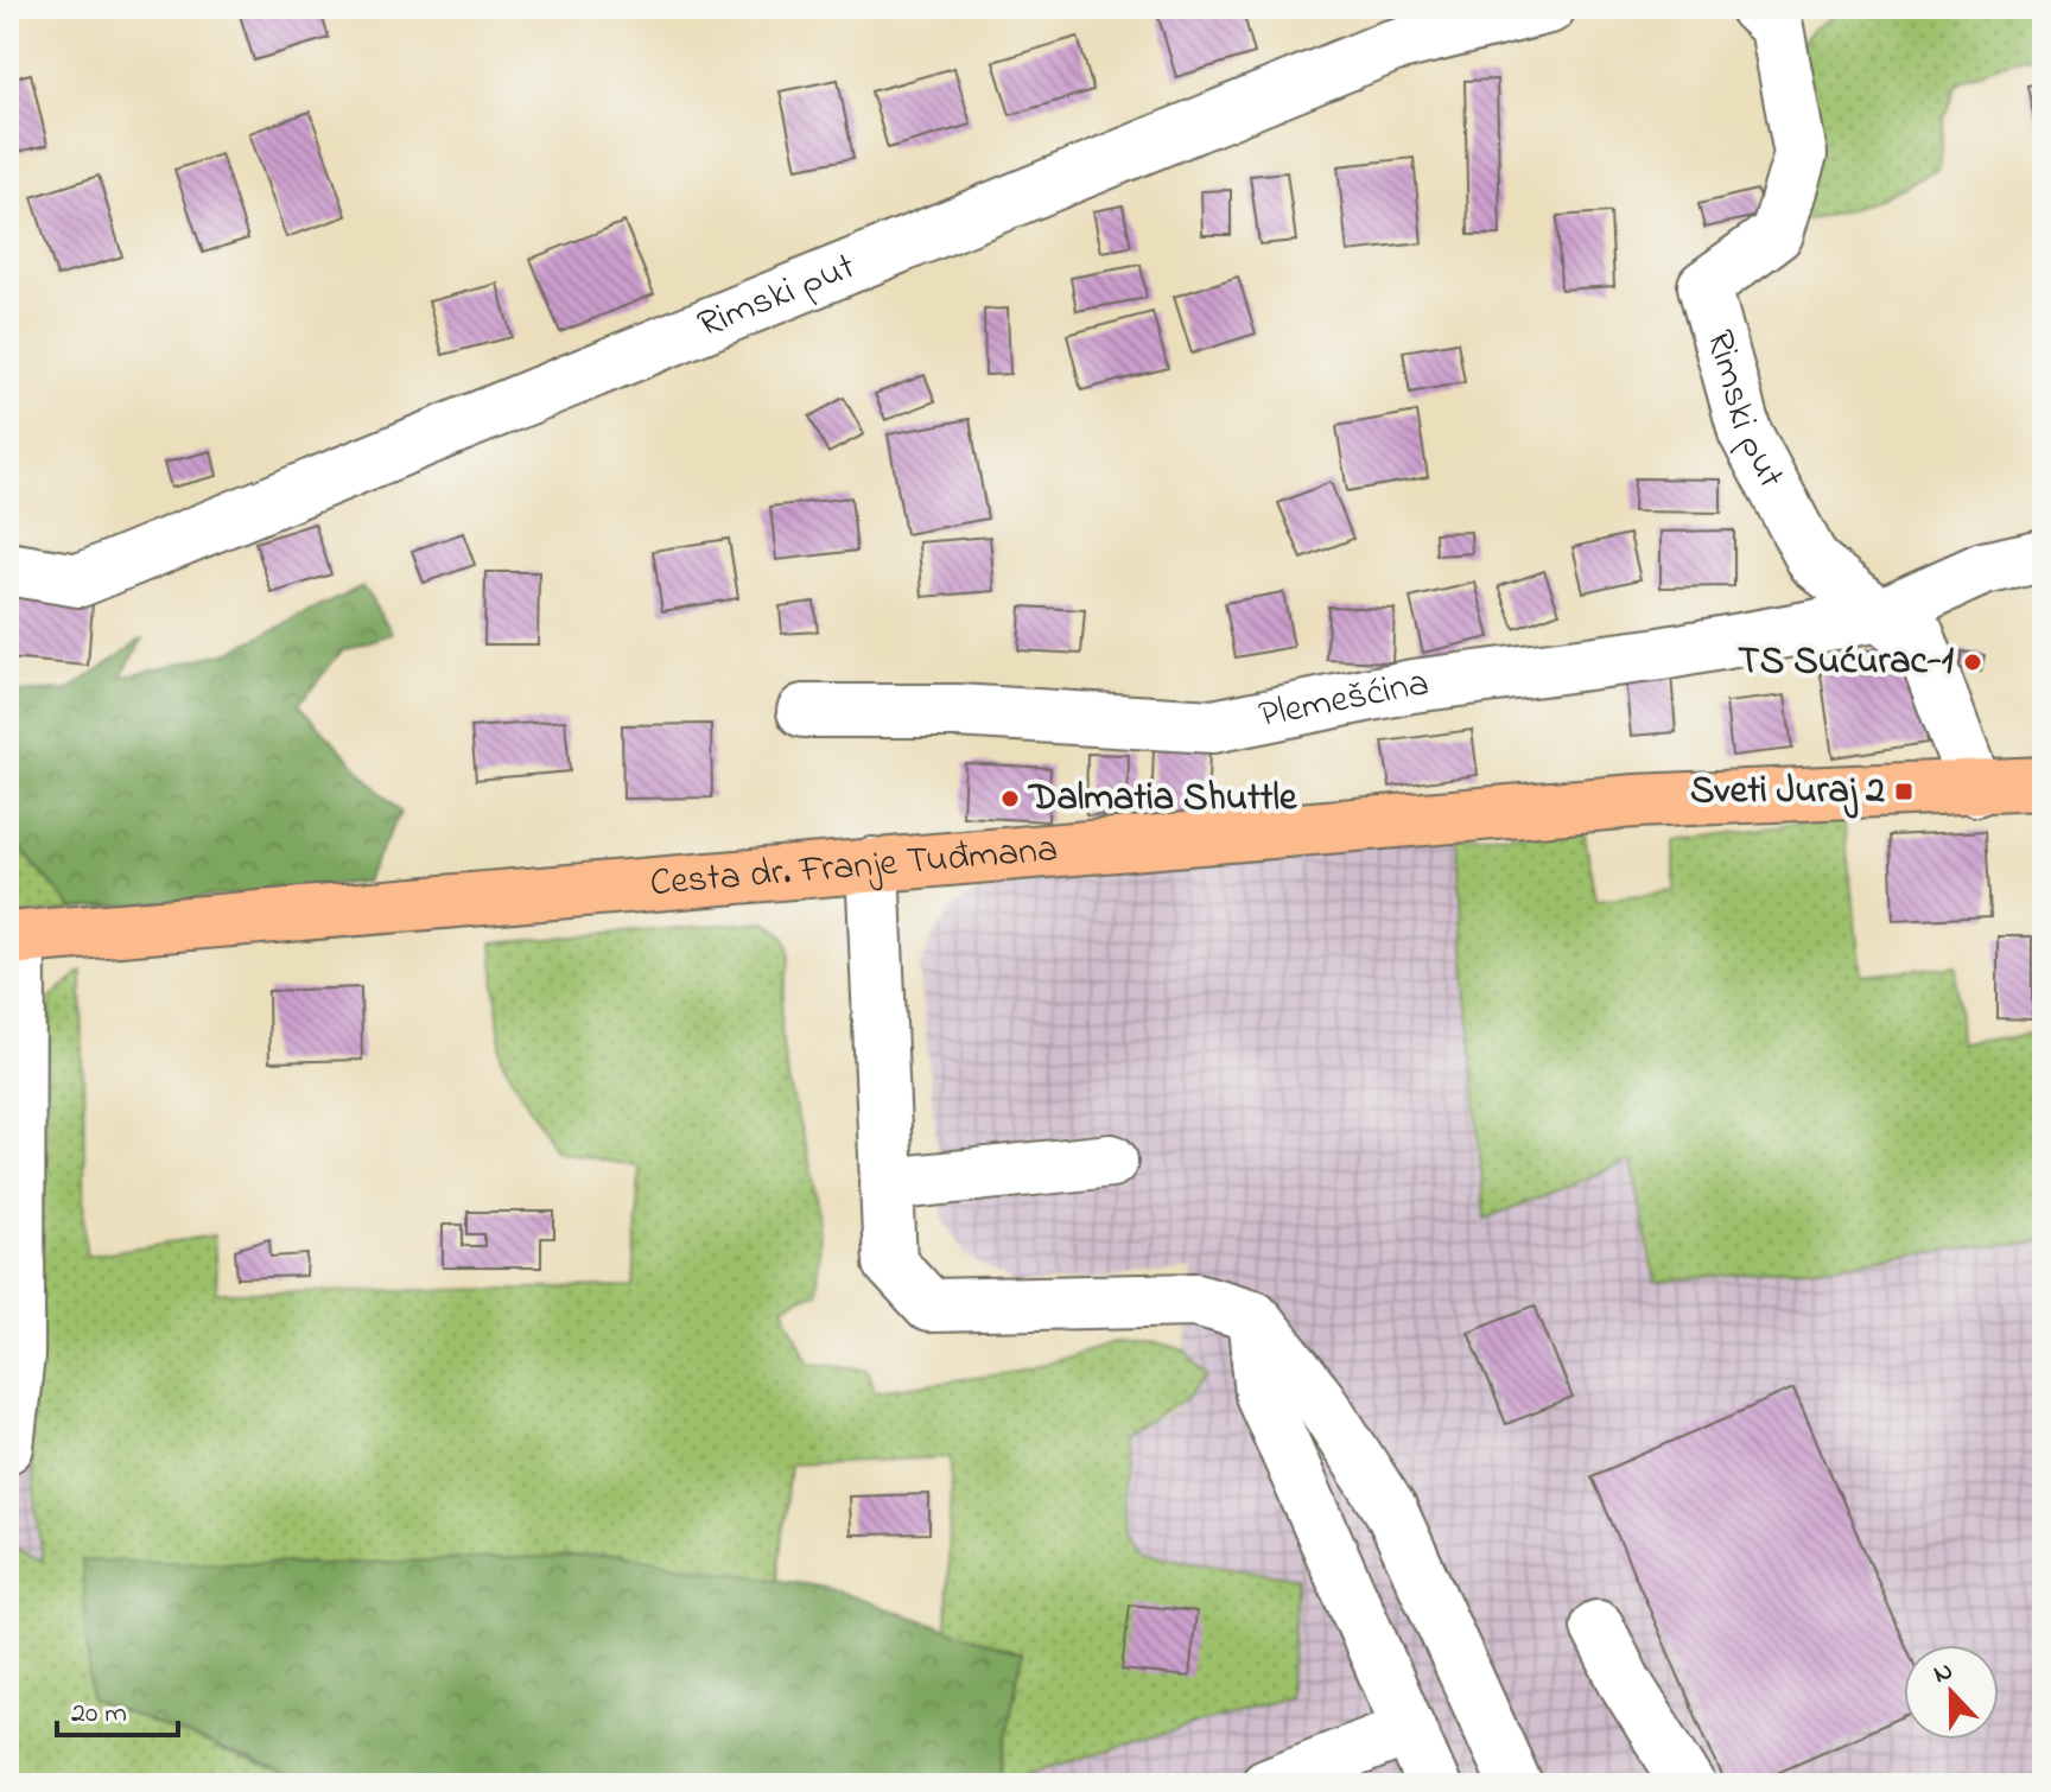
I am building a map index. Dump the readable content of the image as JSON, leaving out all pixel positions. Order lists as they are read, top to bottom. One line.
{"streets":{"main road":["Cesta dr. Franje Tuđmana"],"street":["Rimski put","Plemešćina"]},"crossings":[["Rimski put","Plemešćina"],["Rimski put","Cesta dr. Franje Tuđmana"]],"places":{"other":["TS Sućurac-1","Dalmatia Shuttle"],"transit":["Sveti Juraj 2"]},"scale_bar":"20 m","north":"top"}
